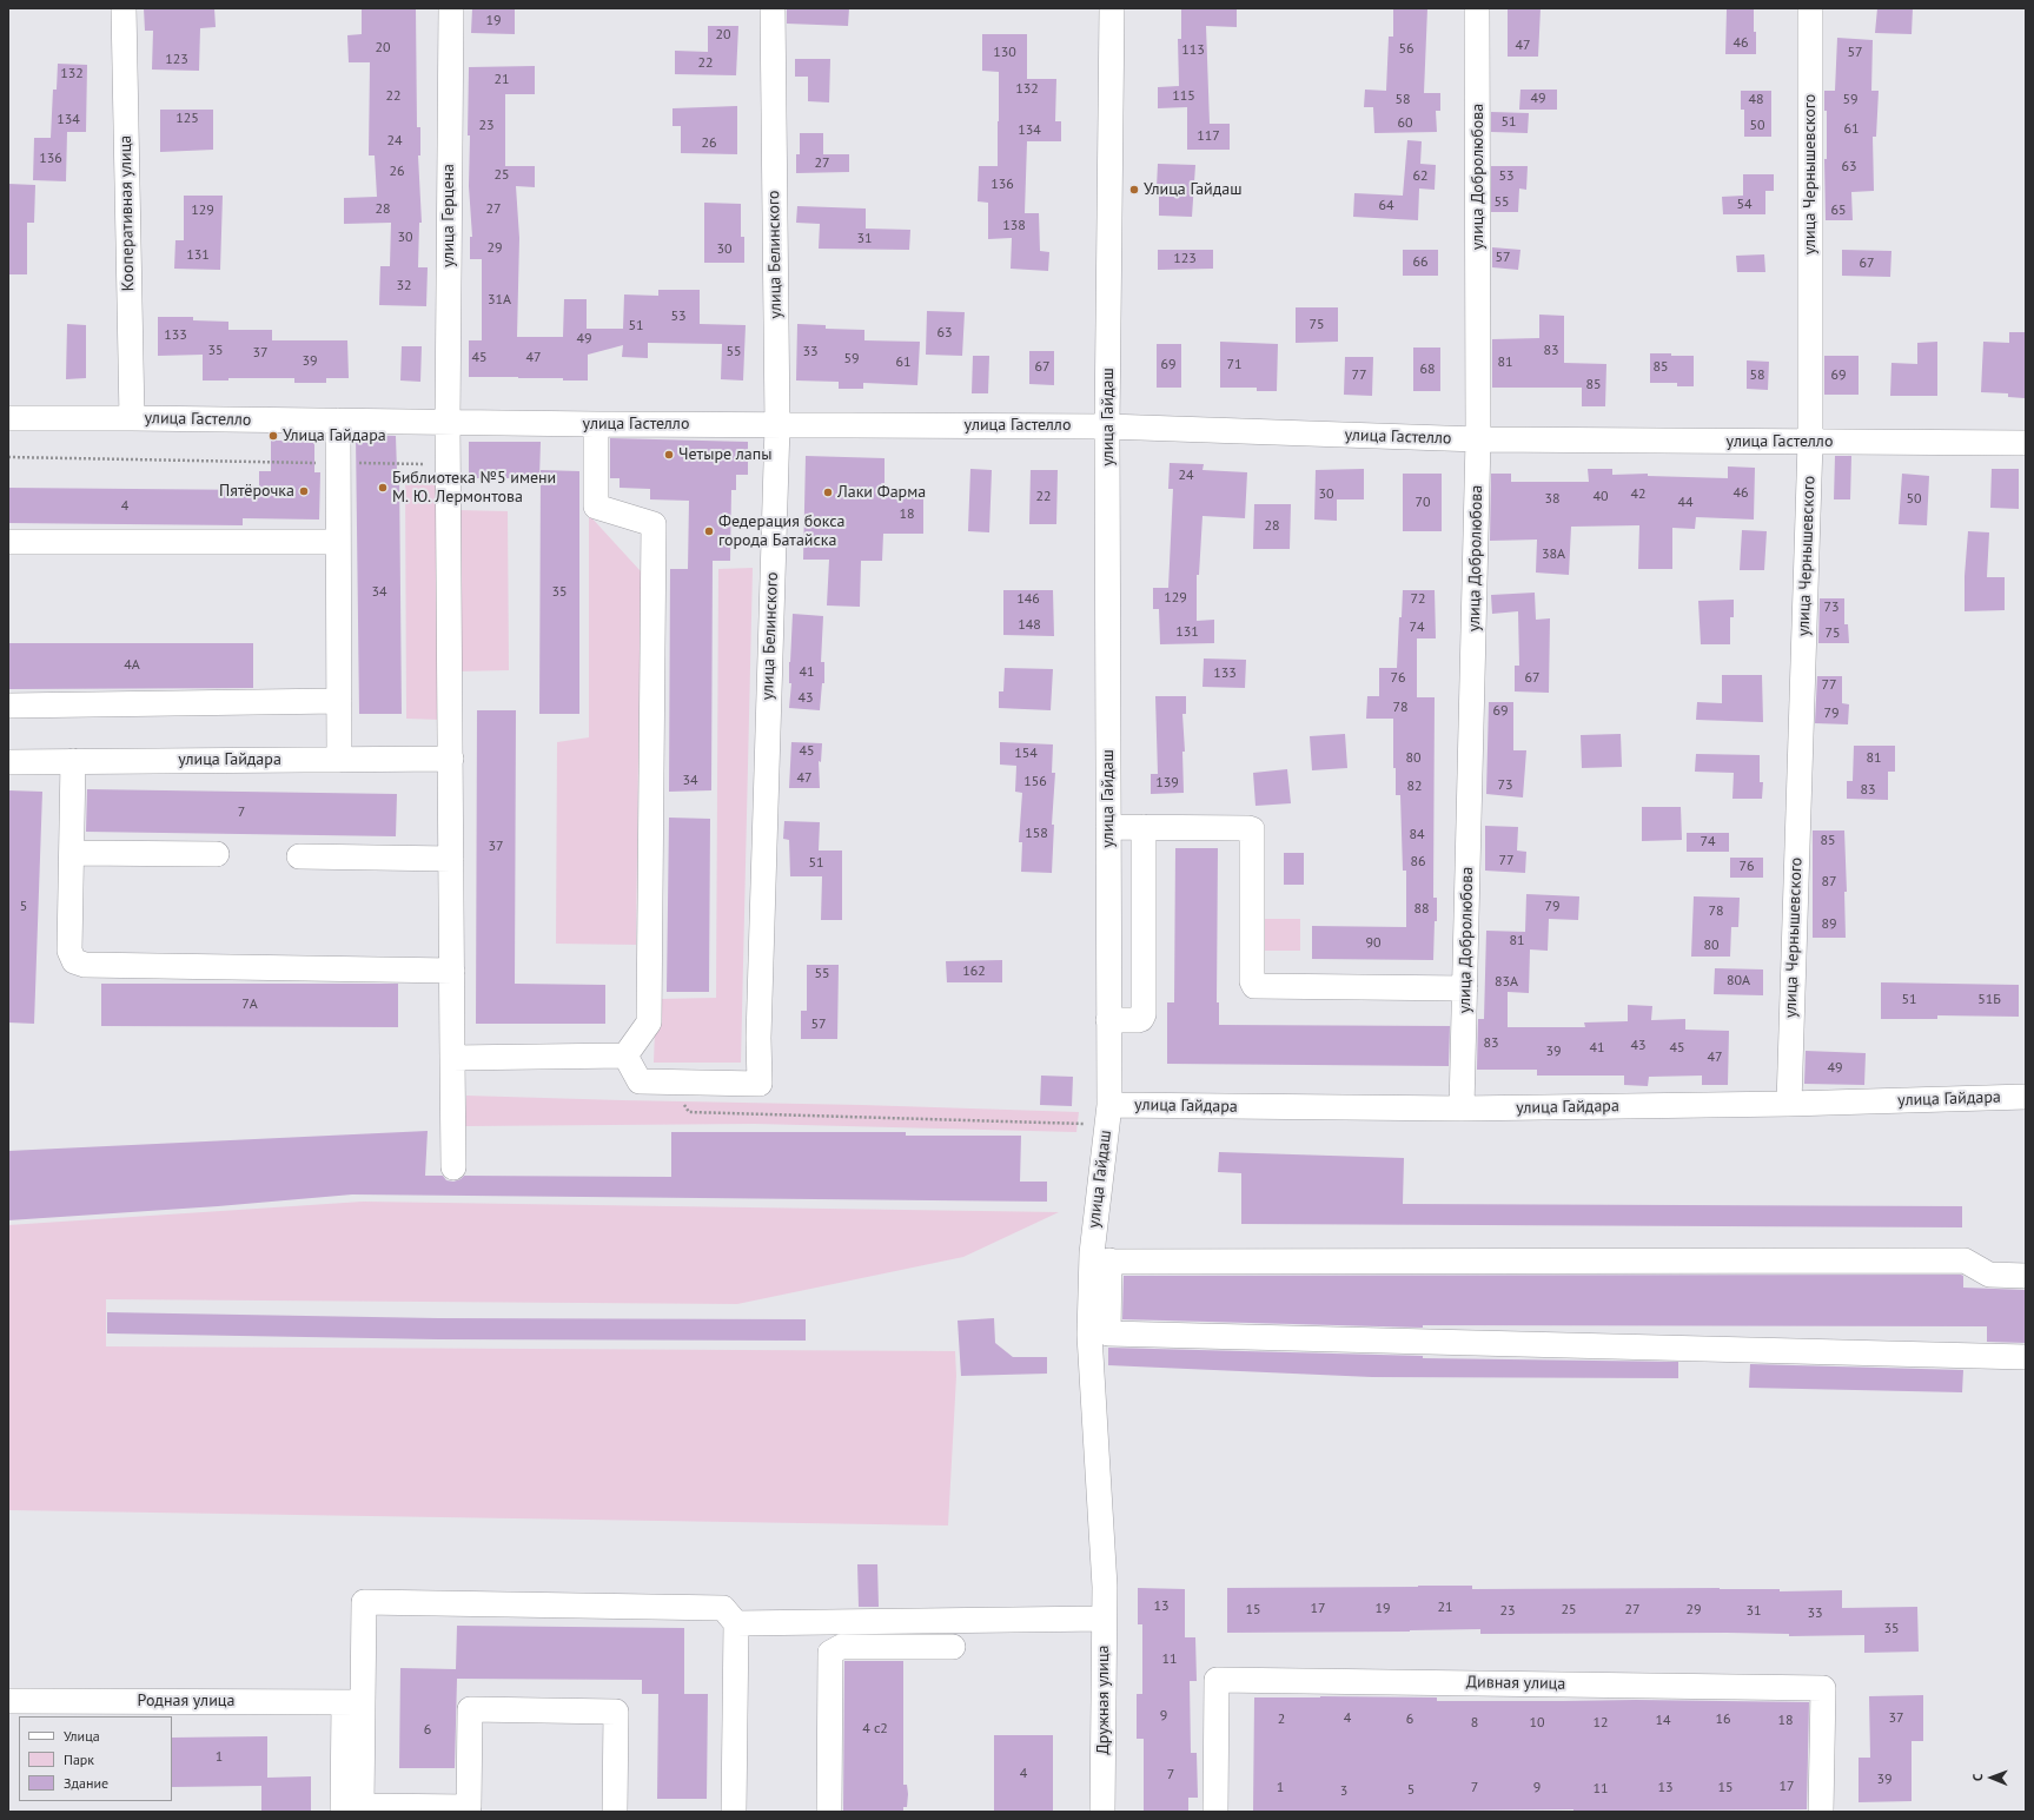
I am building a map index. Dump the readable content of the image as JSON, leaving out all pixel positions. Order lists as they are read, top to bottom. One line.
{"streets":{"street":["улица Чернышевского","улица Добролюбова","Кооперативная улица","улица Герцена","улица Белинского","улица Гайдаш","улица Гастелло","улица Гайдара","Дивная улица","Дружная улица","Родная улица"]},"crossings":[["улица Чернышевского","улица Гастелло"],["улица Чернышевского","улица Гайдара"],["улица Добролюбова","улица Гастелло"],["улица Добролюбова","улица Гайдара"],["Кооперативная улица","улица Гастелло"],["улица Герцена","улица Гастелло"],["улица Герцена","улица Гайдара"],["улица Белинского","улица Гастелло"],["улица Гайдаш","улица Гастелло"],["улица Гайдаш","улица Гайдара"],["улица Гайдаш","Дружная улица"]],"places":["Улица Гайдаш","Улица Гайдара","Четыре лапы","Библиотека №5 имени М. Ю. Лермонтова","Пятёрочка","Лаки Фарма","Федерация бокса города Батайска"],"house_numbers":["19","20","46","47","20","56","113","130","57","123","22","132","21","132","22","115","49","58","48","59","125","134","51","60","23","50","61","134","117","24","26","136","27","63","26","25","62","53","136","55","54","64","28","27","129","65","138","30","31","29","30","131","57","123","66","67","32","31А","53","75","51","63","133","49","35","83","55","33","37","45","47","59","39","61","81","69","71","67","85","68","77","58","69","85","24","46","30","42","22","40","38","50","70","44","4","18","28","38А","34","35","129","146","72","73","148","74","131","75","4А","41","133","76","67","77","43","78","69","79","45","154","80","81","47","34","156","139","73","82","83","7","158","84","85","74","37","77","86","51","76","87","5","79","88","78","89","81","90","80","162","55","80А","83А","51","51Б","7А","57","83","43","41","45","39","47","49","13","21","17","19","15","25","27","29","23","31","33","35","11","9","4","37","2","6","16","14","18","8","10","12","4 с2","6","1","4","7","39","17","1","7","9","13","15","11","5","3"],"legend":["Улица","Парк","Здание"],"north":"left"}
